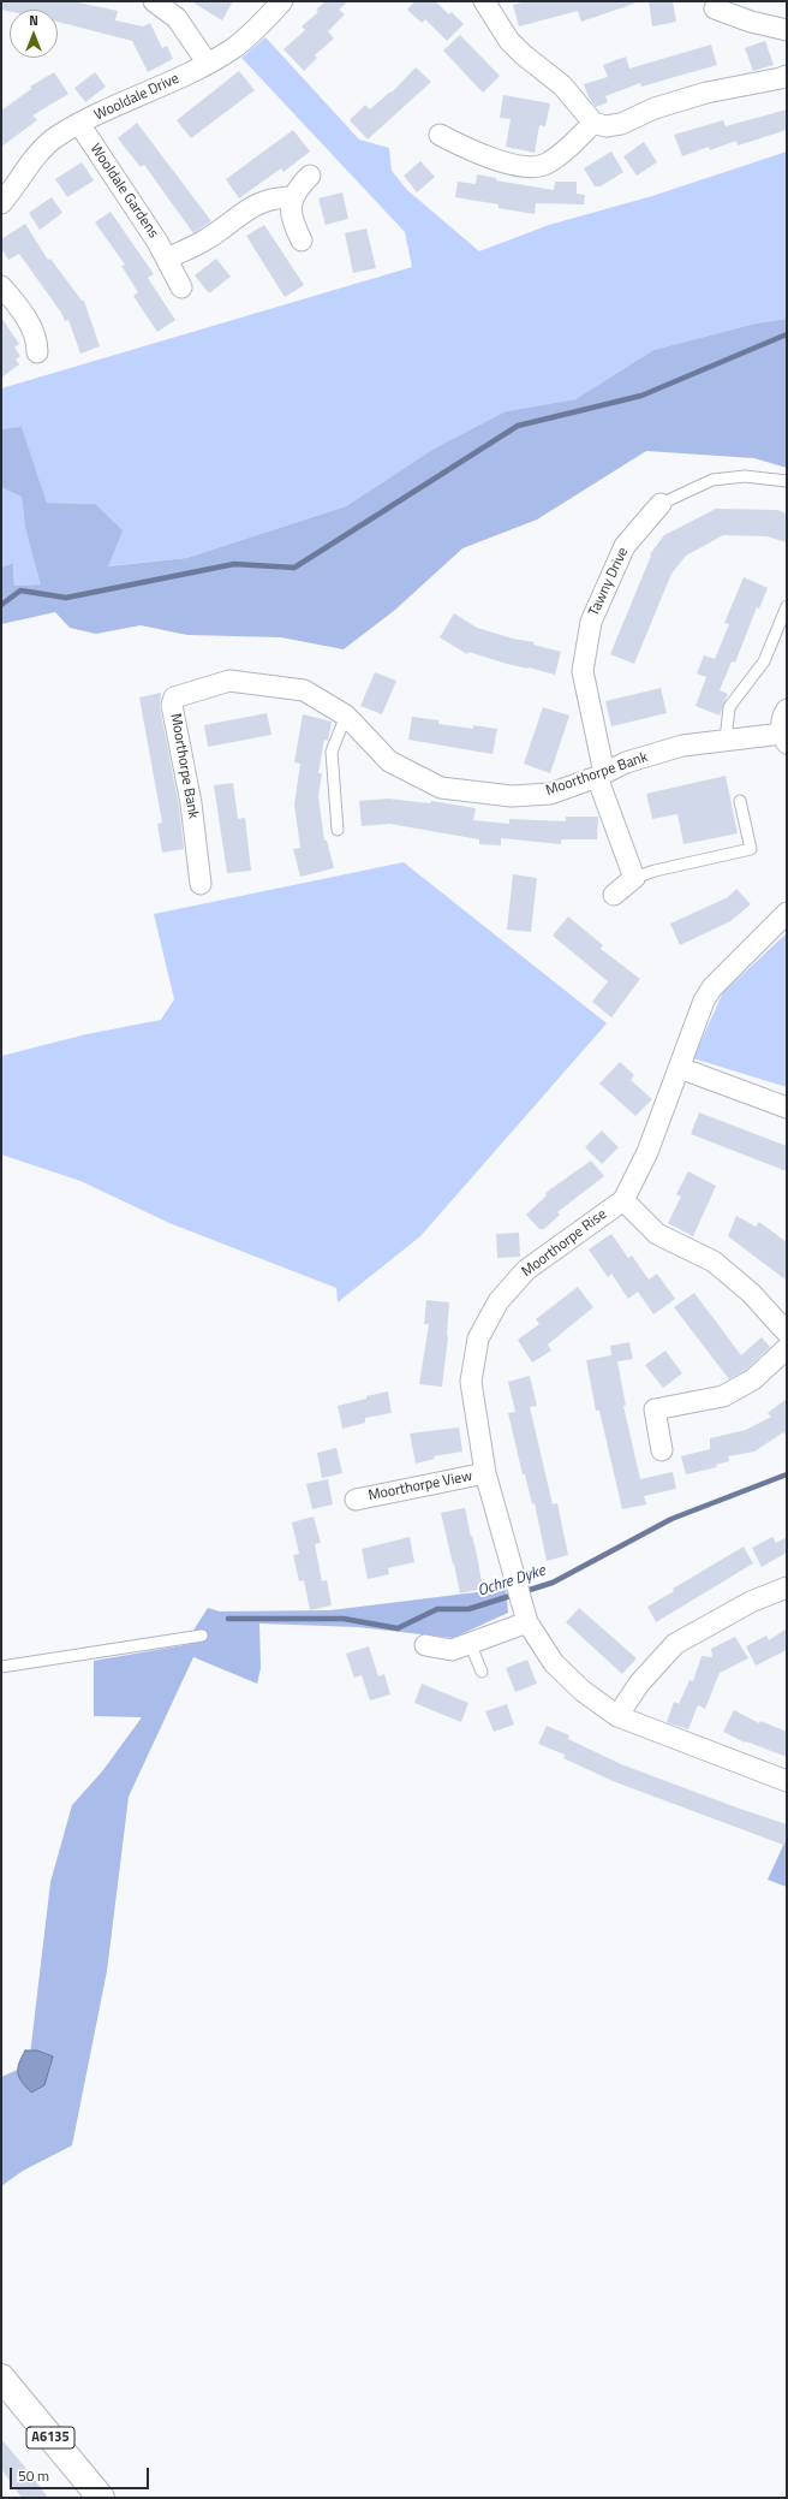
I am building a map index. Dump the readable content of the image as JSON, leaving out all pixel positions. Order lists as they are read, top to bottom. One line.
{"streets":{"main road":["A6135"],"street":["Wooldale Drive","Wooldale Gardens","Tawny Drive","Moorthorpe Bank","Moorthorpe Rise","Moorthorpe View"]},"crossings":[["Wooldale Drive","Wooldale Gardens"],["Tawny Drive","Moorthorpe Bank"],["Moorthorpe Rise","Moorthorpe View"]],"water":["Ochre Dyke"],"scale_bar":"50 m","north":"top"}
